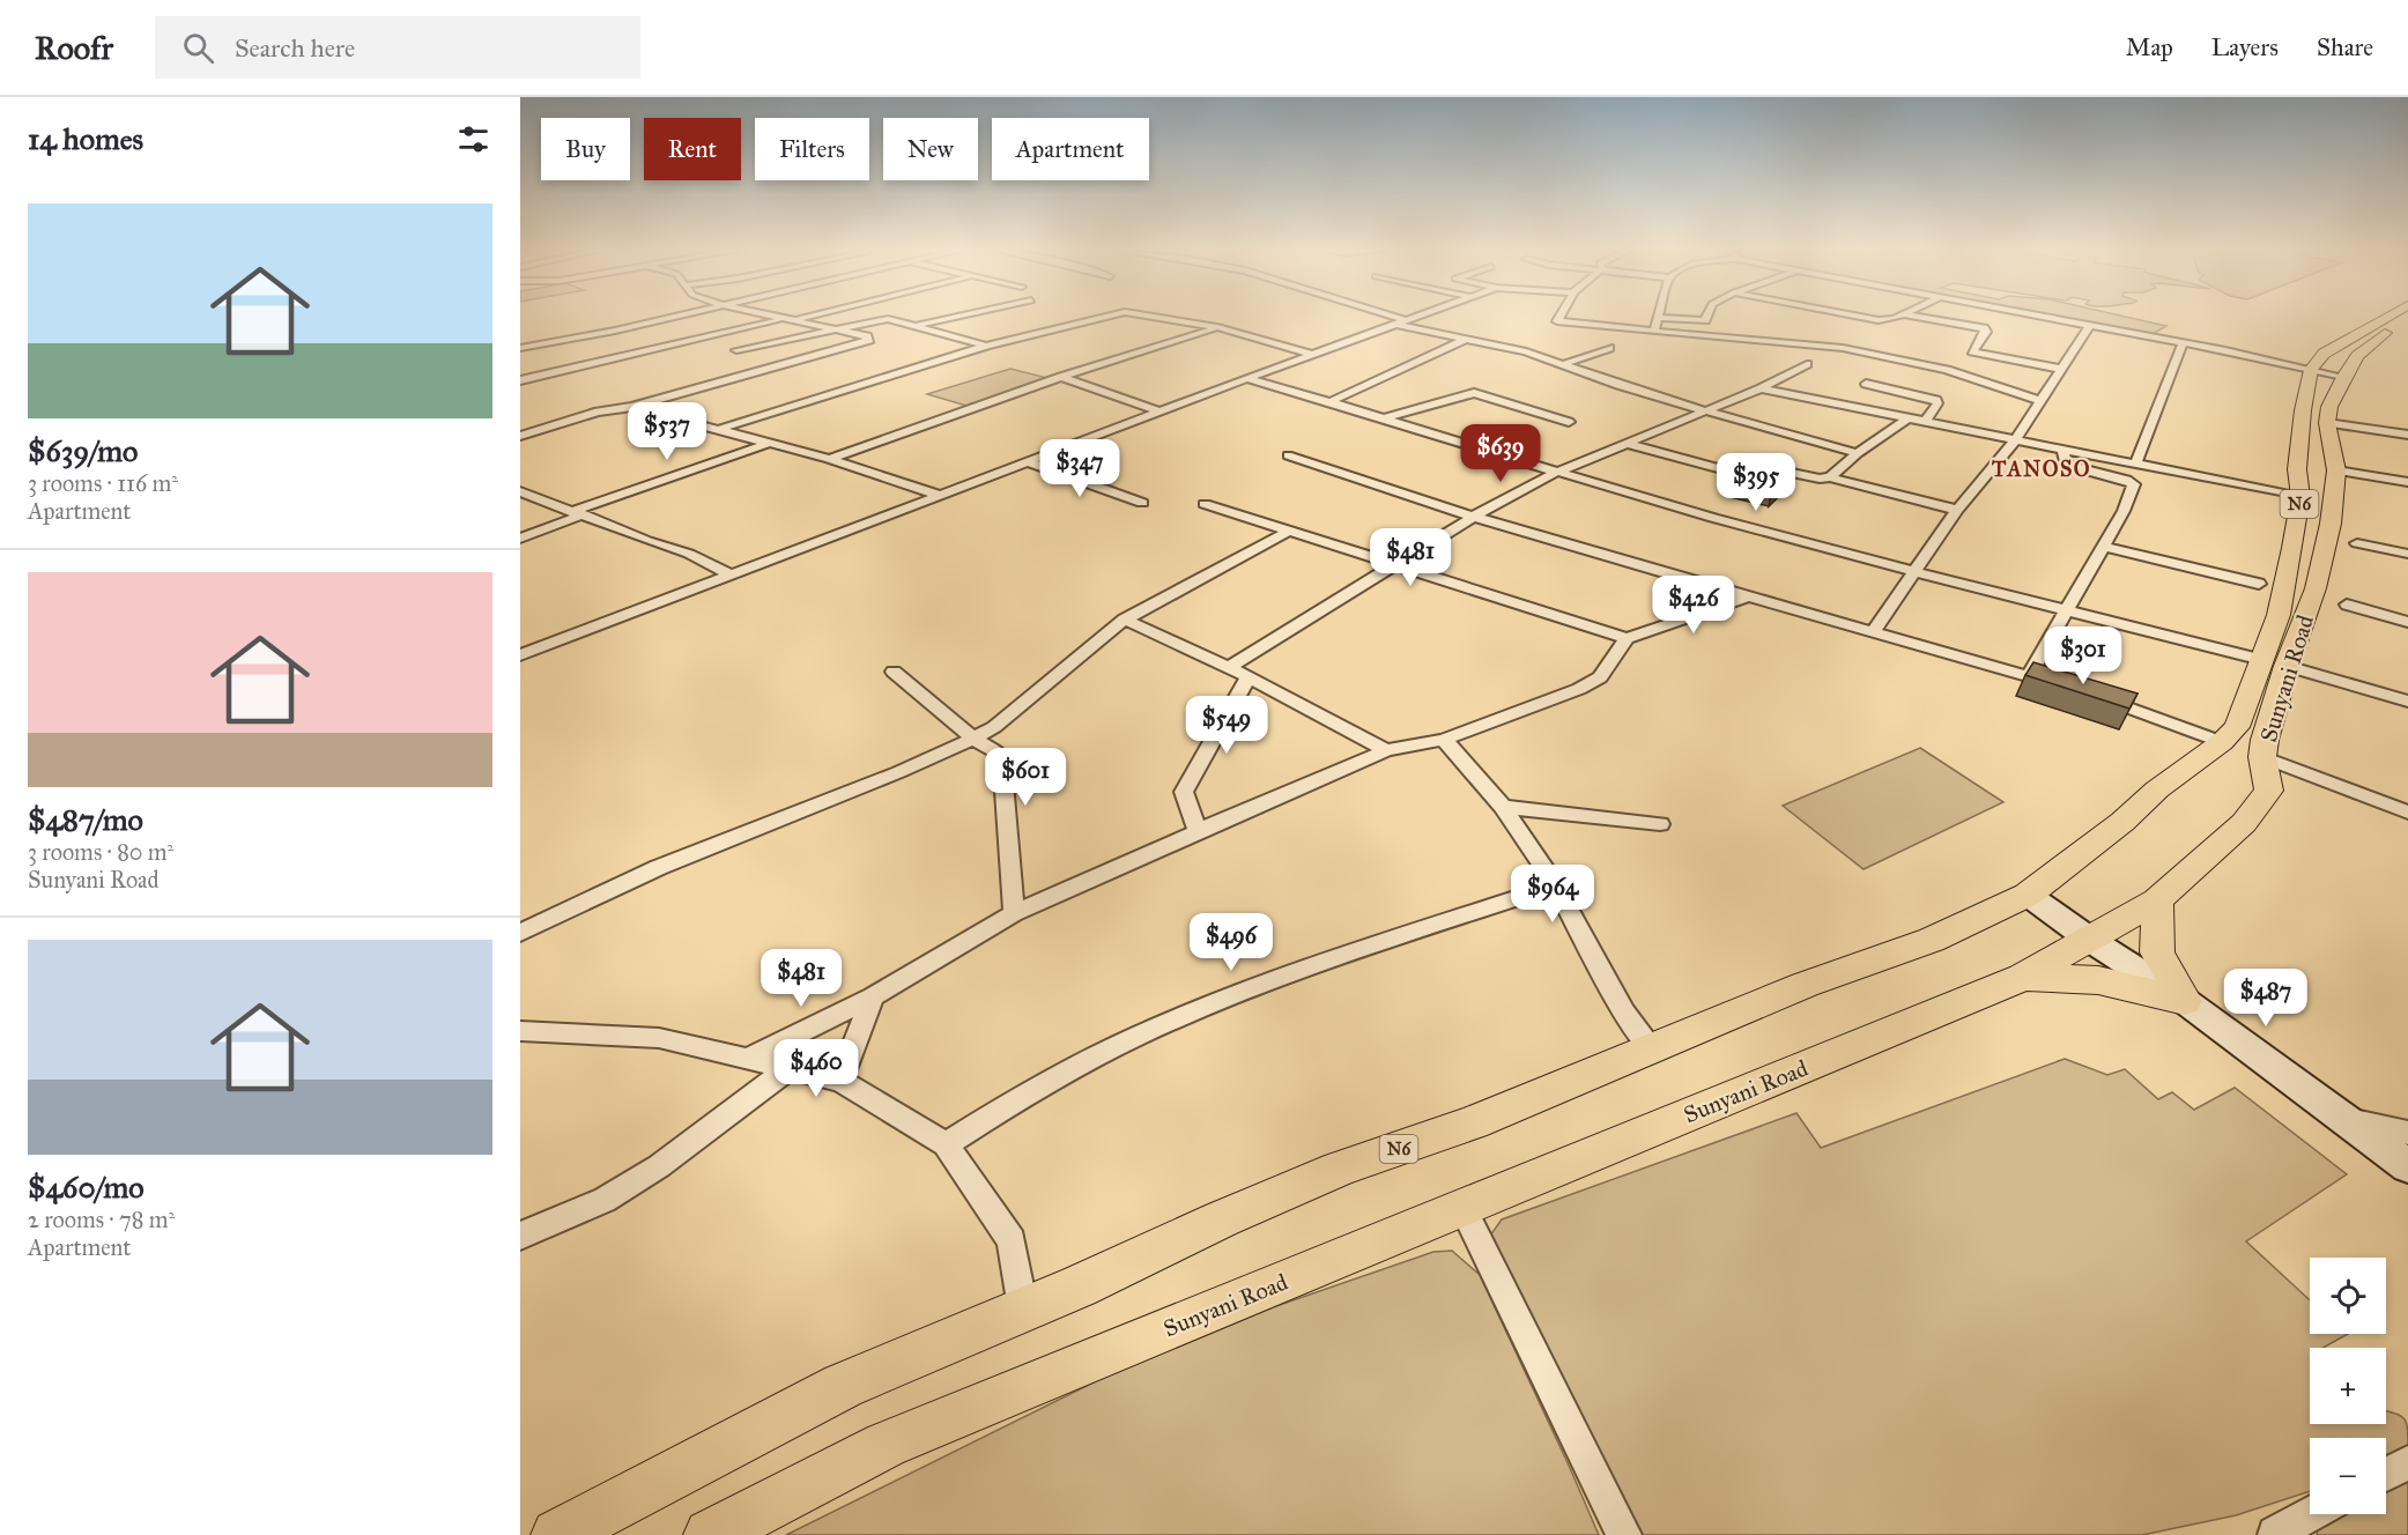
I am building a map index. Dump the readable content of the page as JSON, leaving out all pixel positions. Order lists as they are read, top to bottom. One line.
{"streets":{"main road":["N6","Sunyani Road"]},"crossings":[["N6","Sunyani Road"]],"districts":["TANOSO"],"page":{"header":"Roofr","search":"Search here","nav":["Map","Layers","Share"],"heading":"14 homes","chip":["Buy","Rent","Filters","New","Apartment"],"list":[{"name":"$639/mo","note":"3 rooms · 116 m² · Apartment"},{"name":"$487/mo","note":"3 rooms · 80 m² · Sunyani Road"},{"name":"$460/mo","note":"2 rooms · 78 m² · Apartment"}],"price":["$537","$639","$347","$395","$481","$426","$301","$549","$601","$964","$496","$481","$487","$460"],"map_buttons":["+","−"]}}
